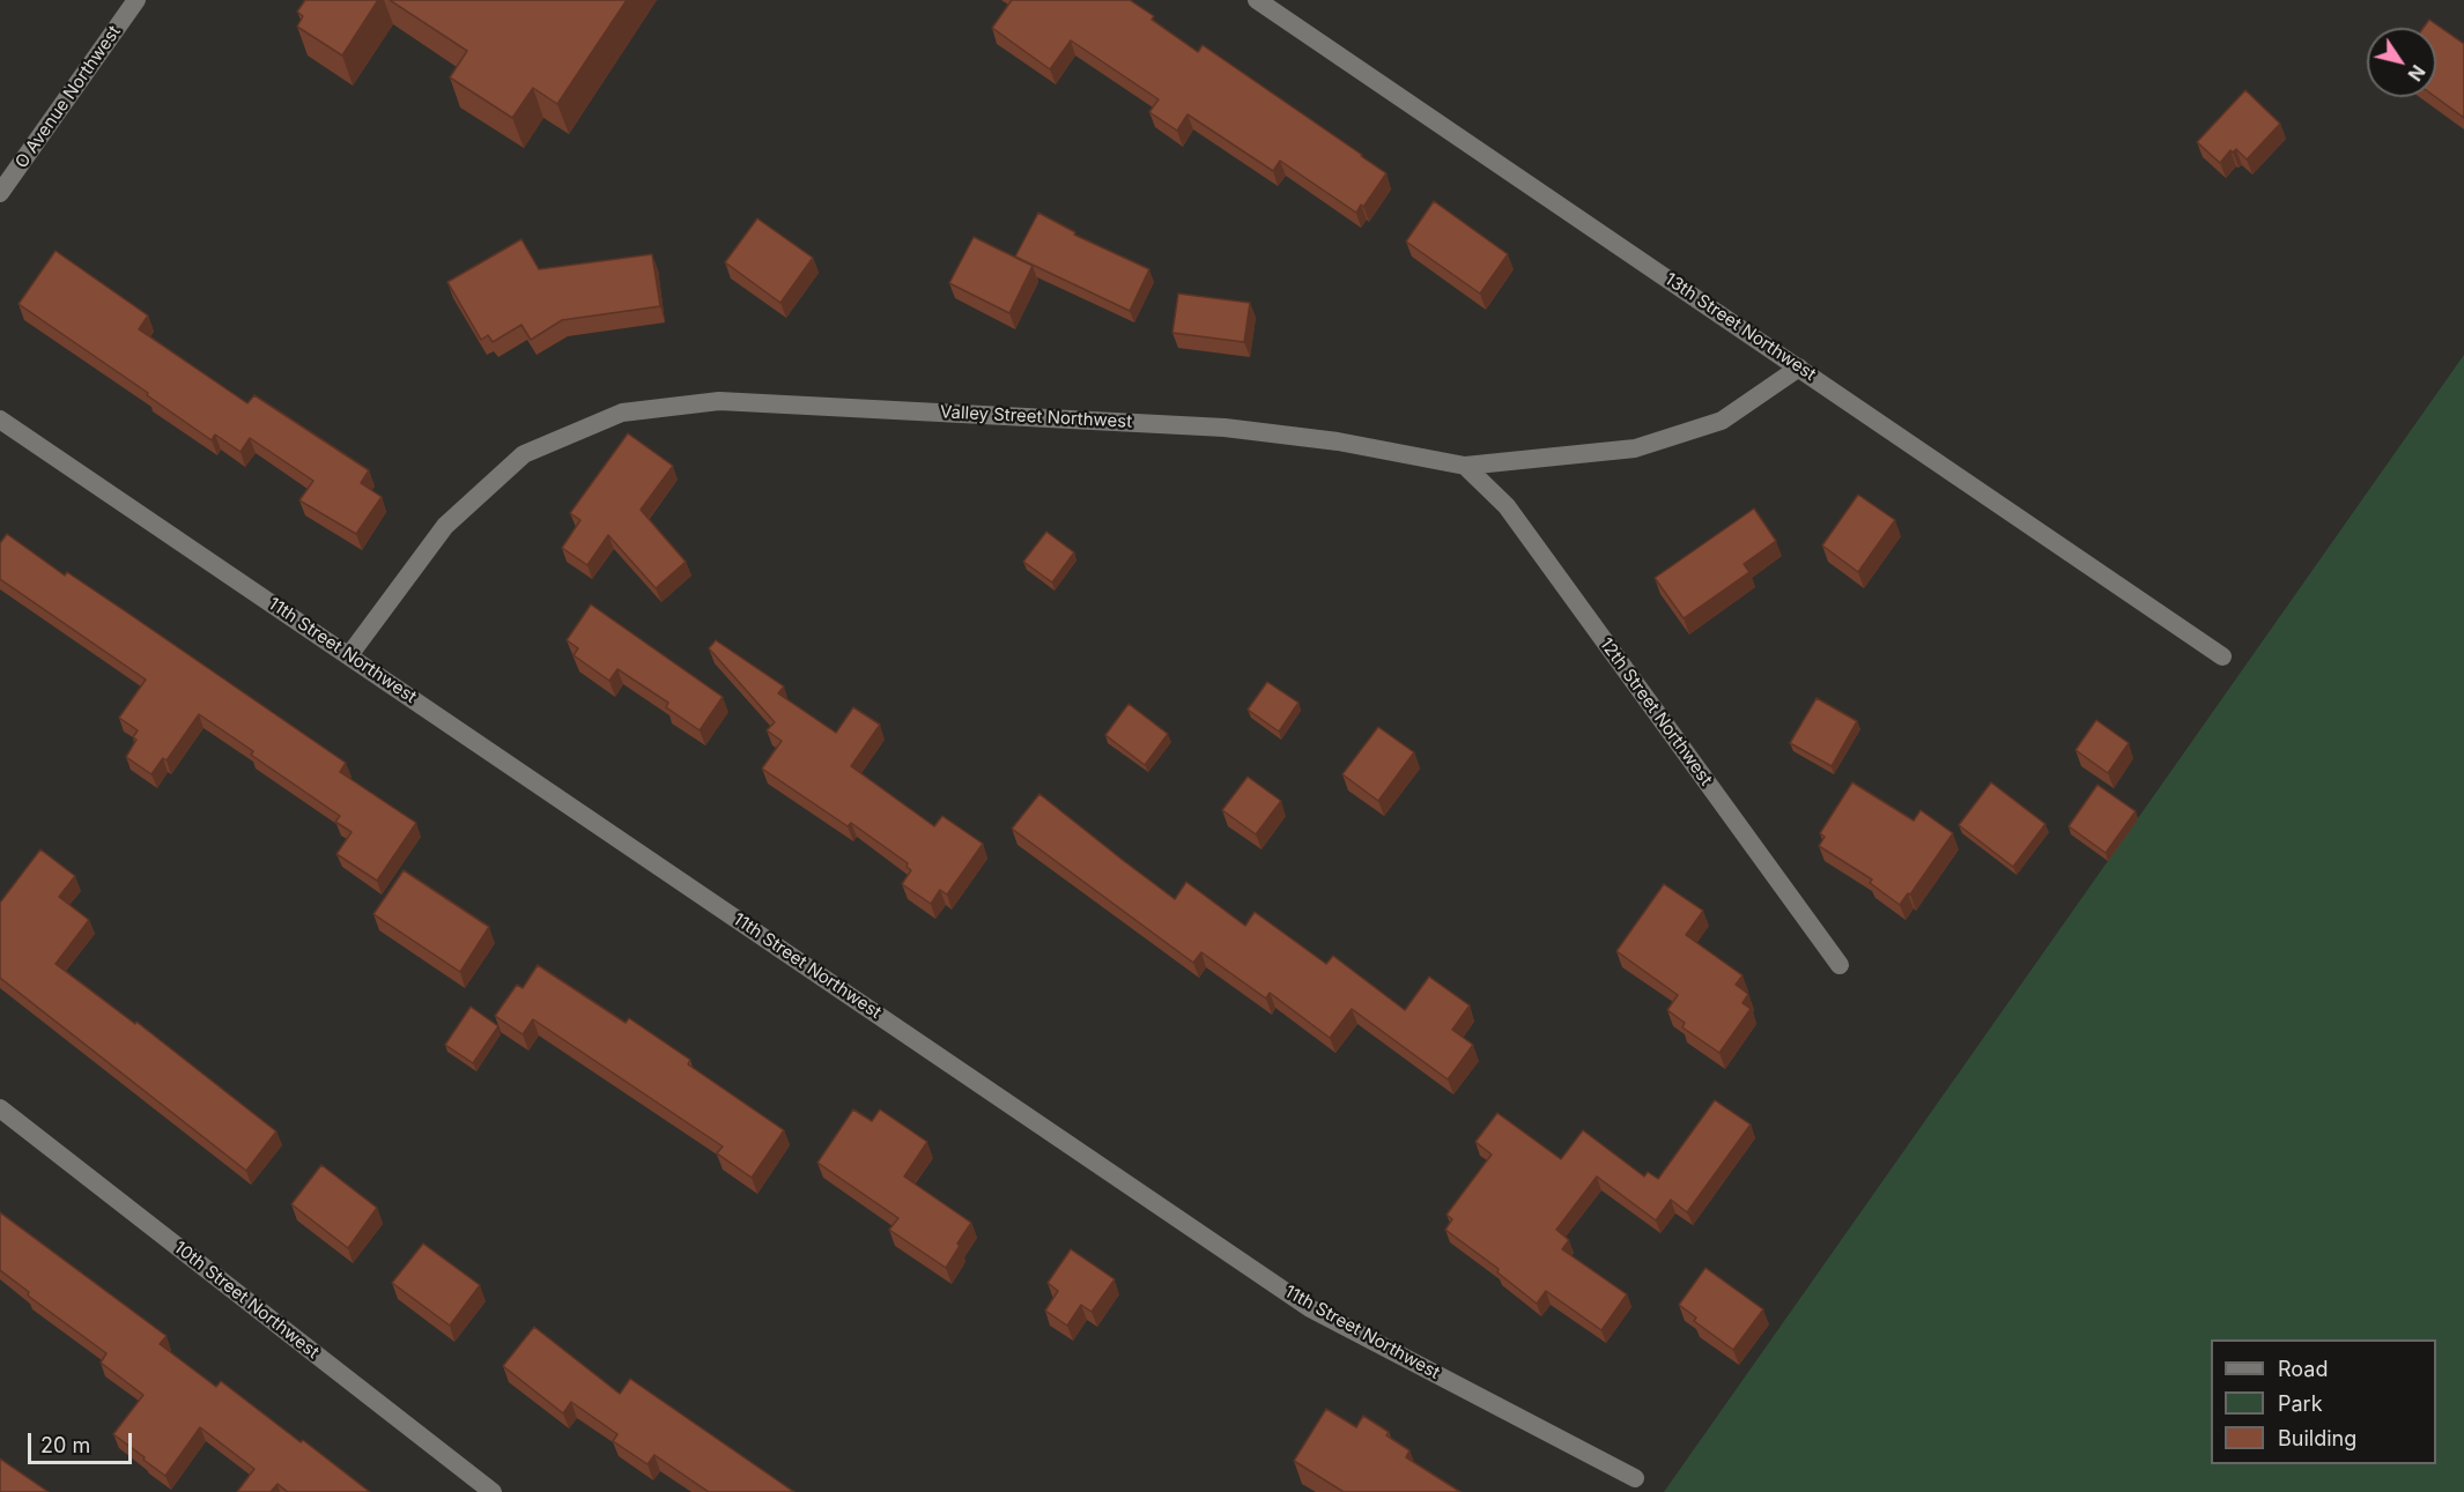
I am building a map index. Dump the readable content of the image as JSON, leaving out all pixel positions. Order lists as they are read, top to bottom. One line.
{"streets":{"street":["O Avenue Northwest","13th Street Northwest","Valley Street Northwest","11th Street Northwest","12th Street Northwest","10th Street Northwest"]},"crossings":[["13th Street Northwest","Valley Street Northwest"],["Valley Street Northwest","11th Street Northwest"],["Valley Street Northwest","12th Street Northwest"]],"legend":["Road","Park","Building"],"scale_bar":"20 m","north":"bottom right"}
